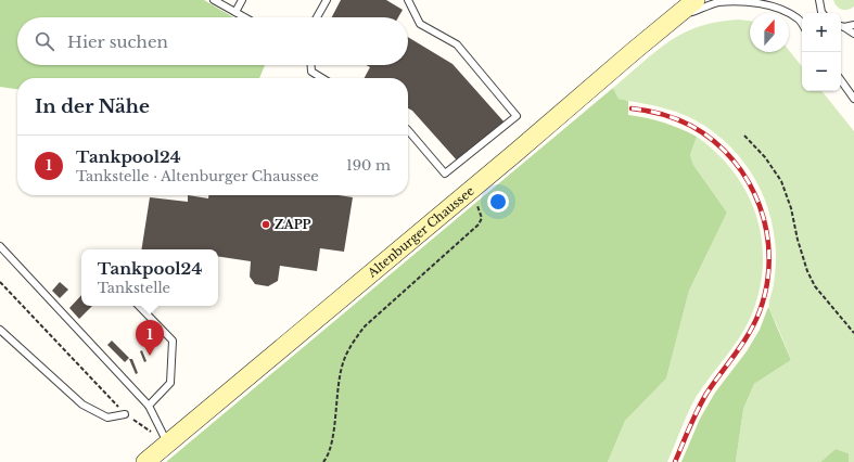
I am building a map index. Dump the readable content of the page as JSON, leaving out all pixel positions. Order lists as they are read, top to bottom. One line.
{"streets":{"main road":["Altenburger Chaussee"]},"places":["ZAPP"],"north":"top","page":{"map_buttons":["+","−"],"search":"Hier suchen","heading":"In der Nähe","list":[{"mark":"1","name":"Tankpool24","note":"Tankstelle · Altenburger Chaussee","value":"190 m"}],"popup":["Tankpool24","Tankstelle"],"pins":"1"}}
